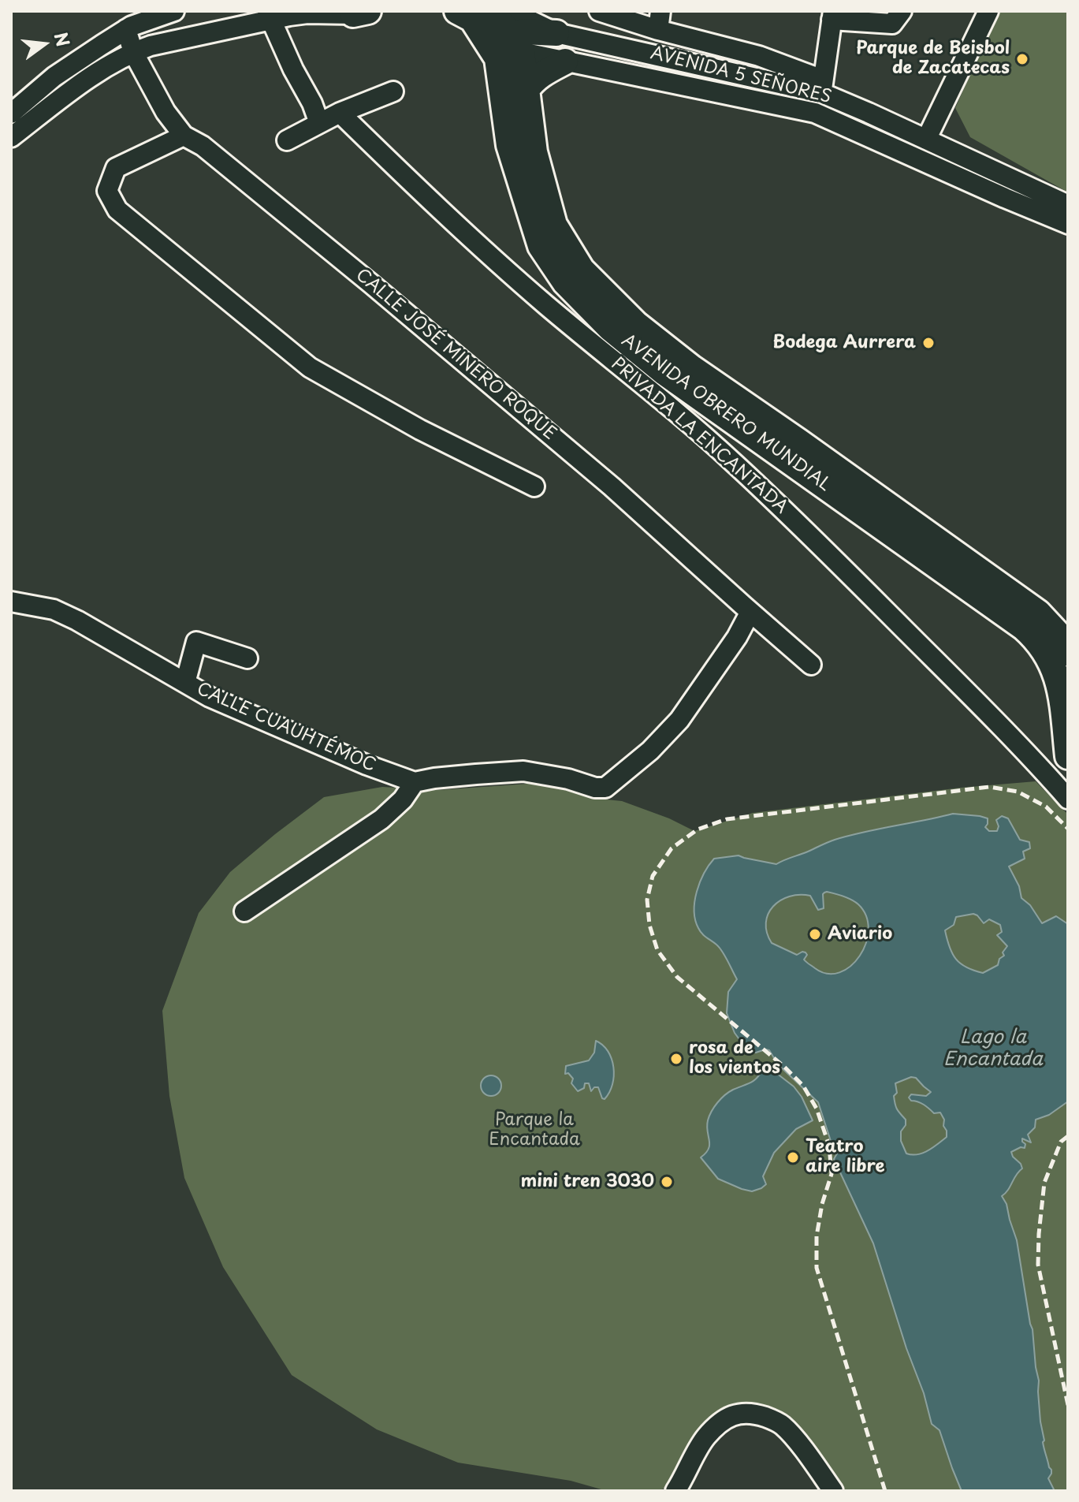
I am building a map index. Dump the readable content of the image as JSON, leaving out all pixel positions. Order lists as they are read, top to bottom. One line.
{"streets":{"main road":["AVENIDA OBRERO MUNDIAL"],"street":["AVENIDA 5 SEÑORES","CALLE JOSÉ MINERO ROQUE","PRIVADA LA ENCANTADA","CALLE CUAUHTÉMOC"]},"crossings":[["AVENIDA 5 SEÑORES","AVENIDA OBRERO MUNDIAL"]],"water":["Lago la Encantada"],"parks":["Parque la Encantada"],"places":["Parque de Beisbol de Zacatecas","Bodega Aurrera","Aviario","rosa de los vientos","Teatro aire libre","mini tren 3030"],"north":"right"}
